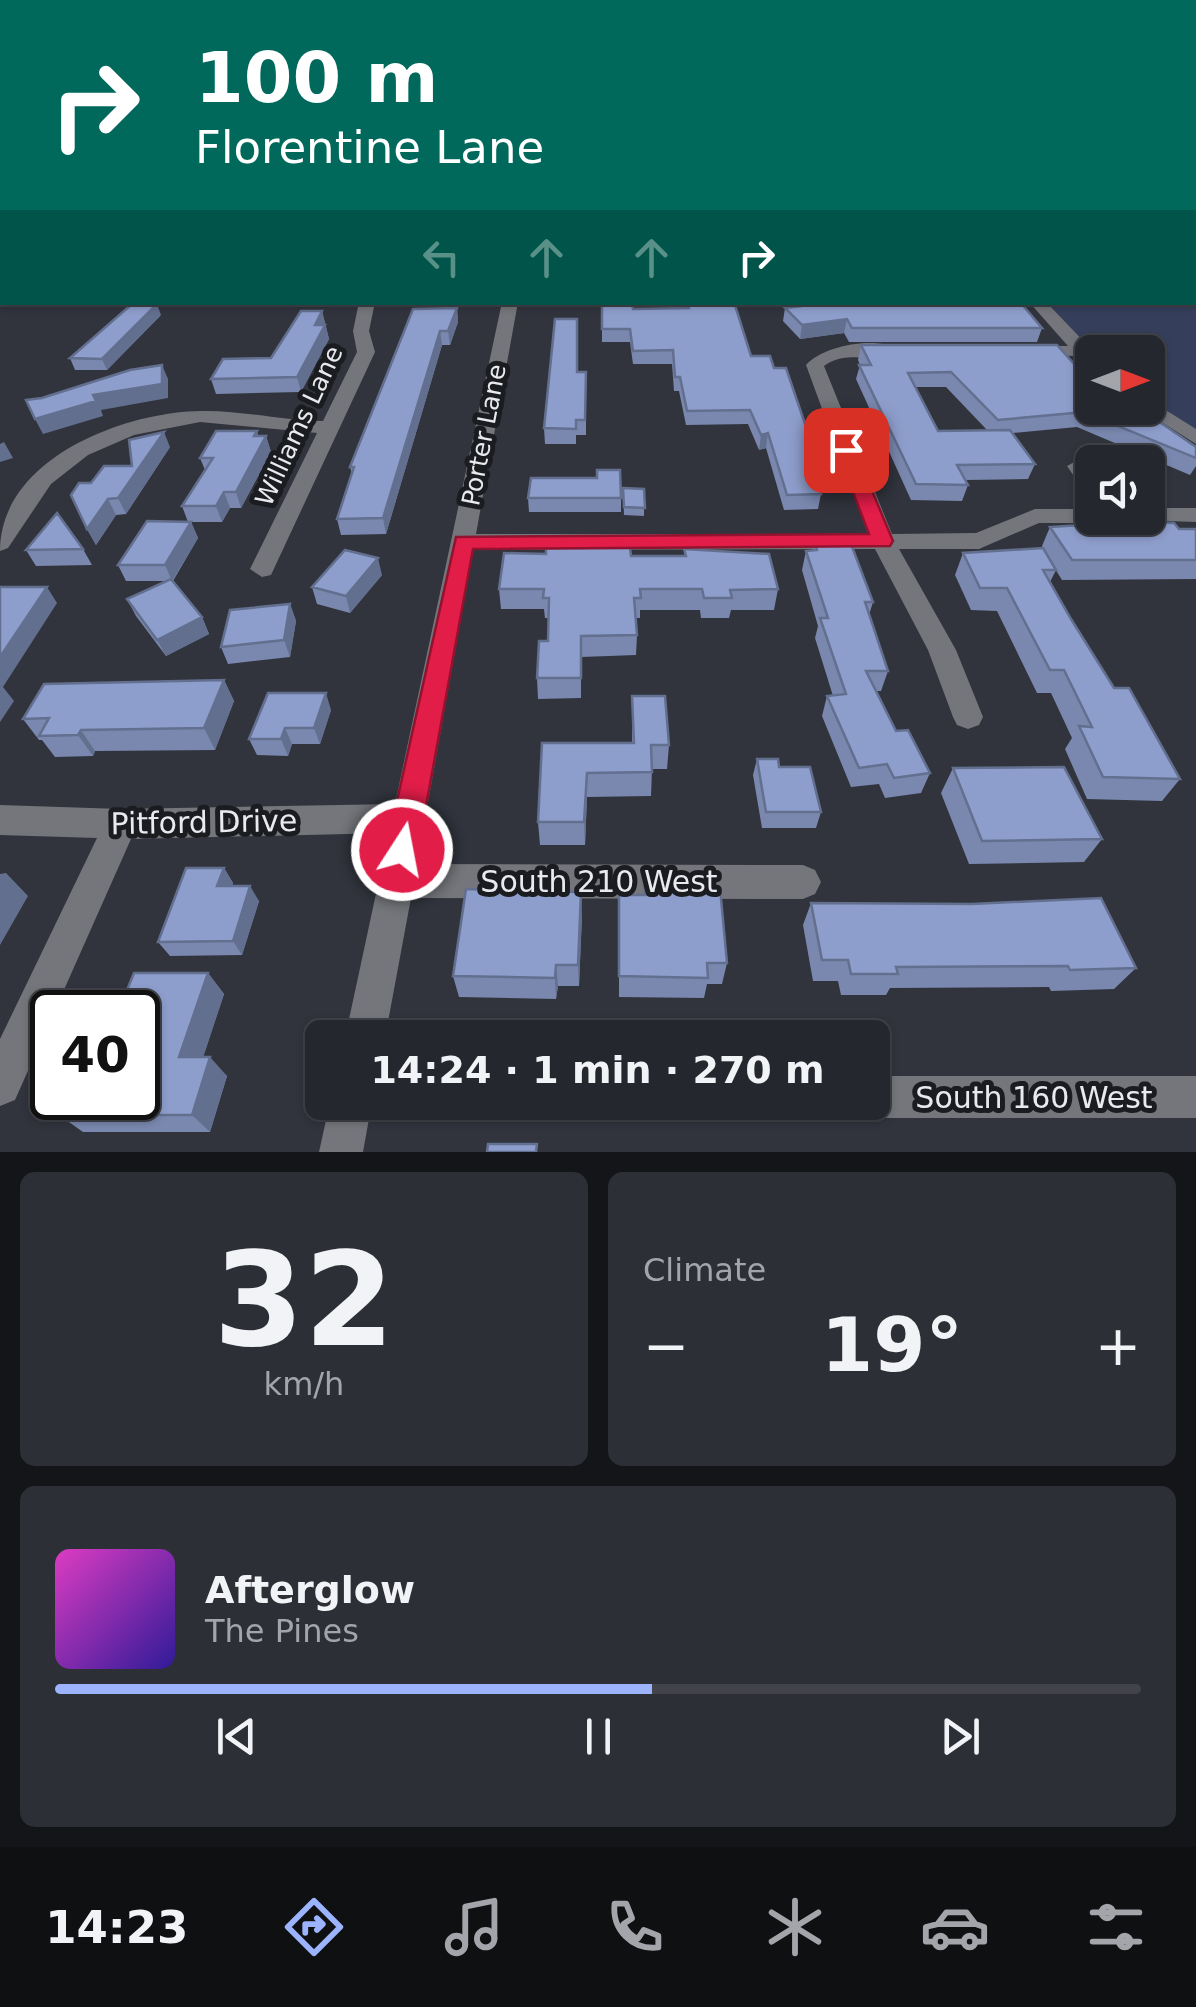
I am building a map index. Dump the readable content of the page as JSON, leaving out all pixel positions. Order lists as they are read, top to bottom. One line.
{"streets":{"street":["Williams Lane","Porter Lane","Pitford Drive","South 210 West","South 160 West"]},"crossings":[["Porter Lane","Pitford Drive"],["Porter Lane","South 210 West"]],"north":"right","page":{"turn":["100 m","Florentine Lane"],"limit":"40","trip":"14:24 · 1 min · 270 m","tile":[["32","km/h"],"Climate"],"heat":["−","19°","+"],"song":["Afterglow","The Pines"],"tabs":"14:23"}}
